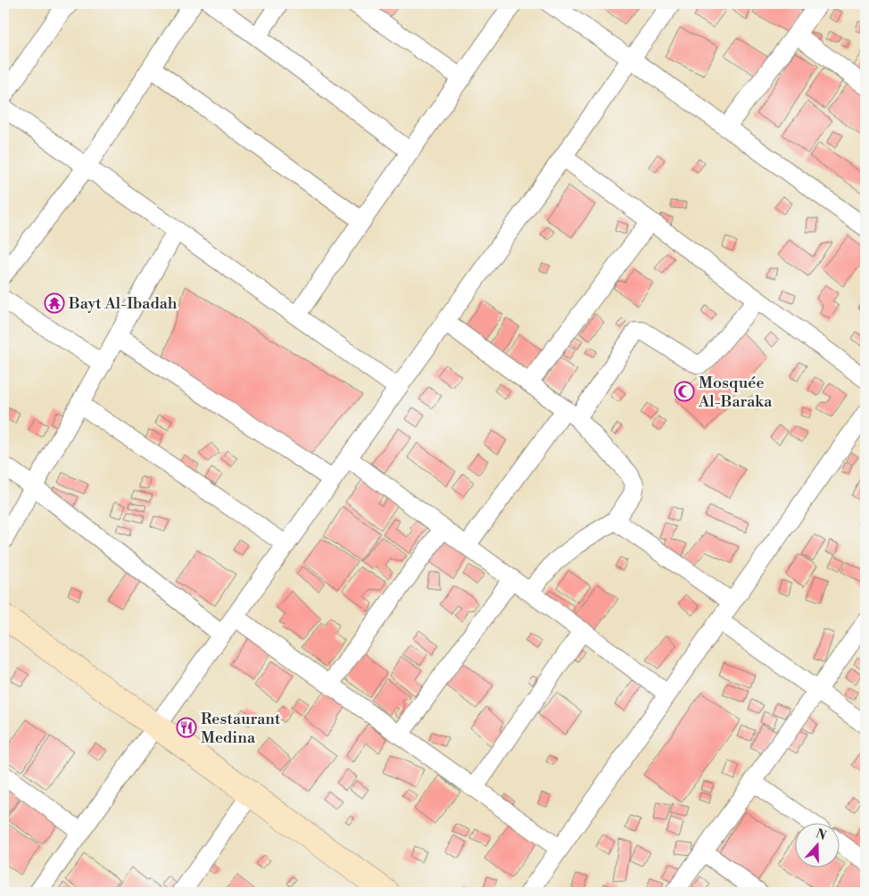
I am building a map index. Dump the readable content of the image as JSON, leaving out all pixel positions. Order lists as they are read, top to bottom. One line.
{"places":{"temple":["Bayt Al-Ibadah"],"mosque":["Mosquée Al-Baraka"],"restaurant":["Restaurant Medina"]},"north":"top"}
